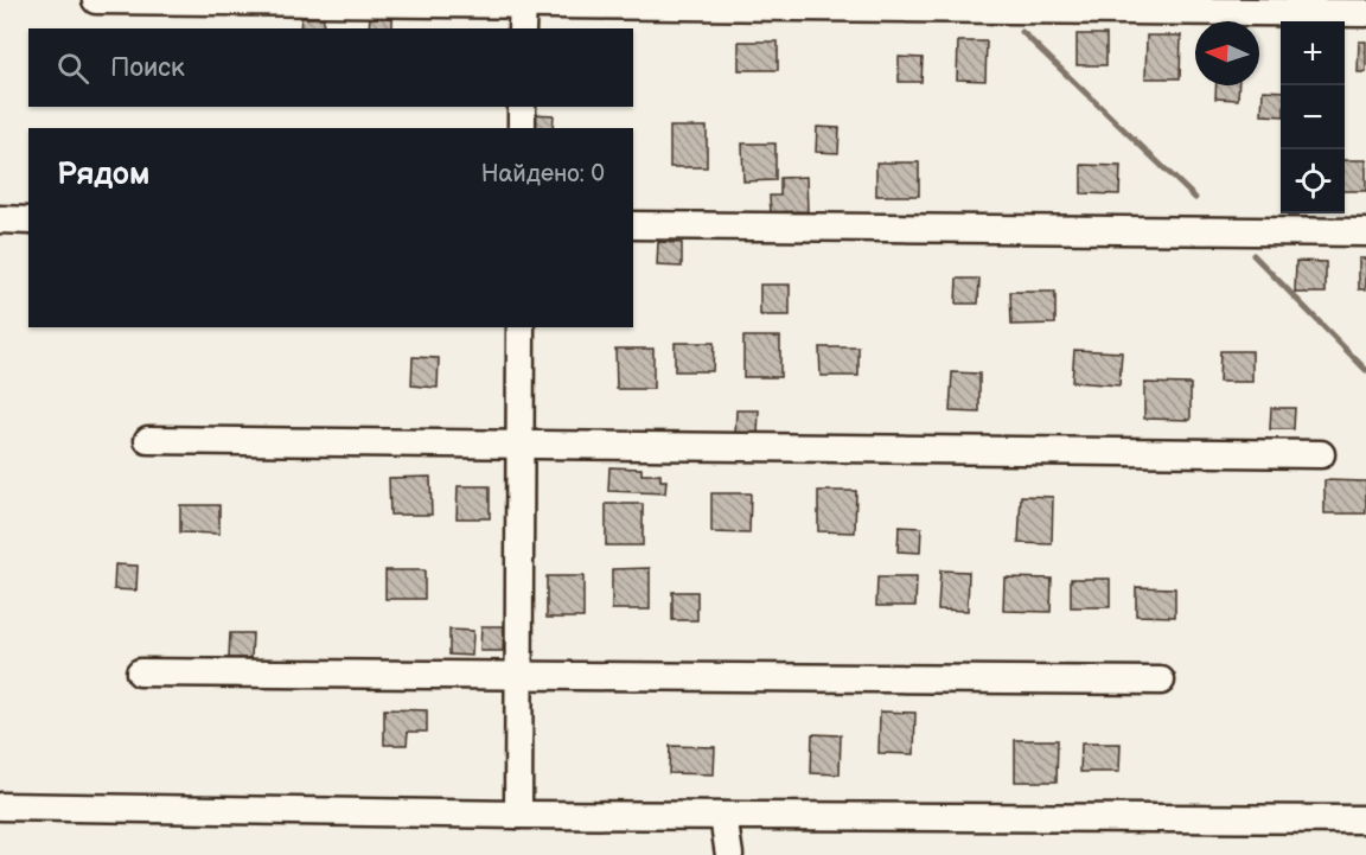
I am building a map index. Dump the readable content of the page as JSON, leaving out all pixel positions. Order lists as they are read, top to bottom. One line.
{"north":"left","page":{"map_buttons":["+","−"],"search":"Поиск","heading":["Рядом","Найдено: 0"]}}
